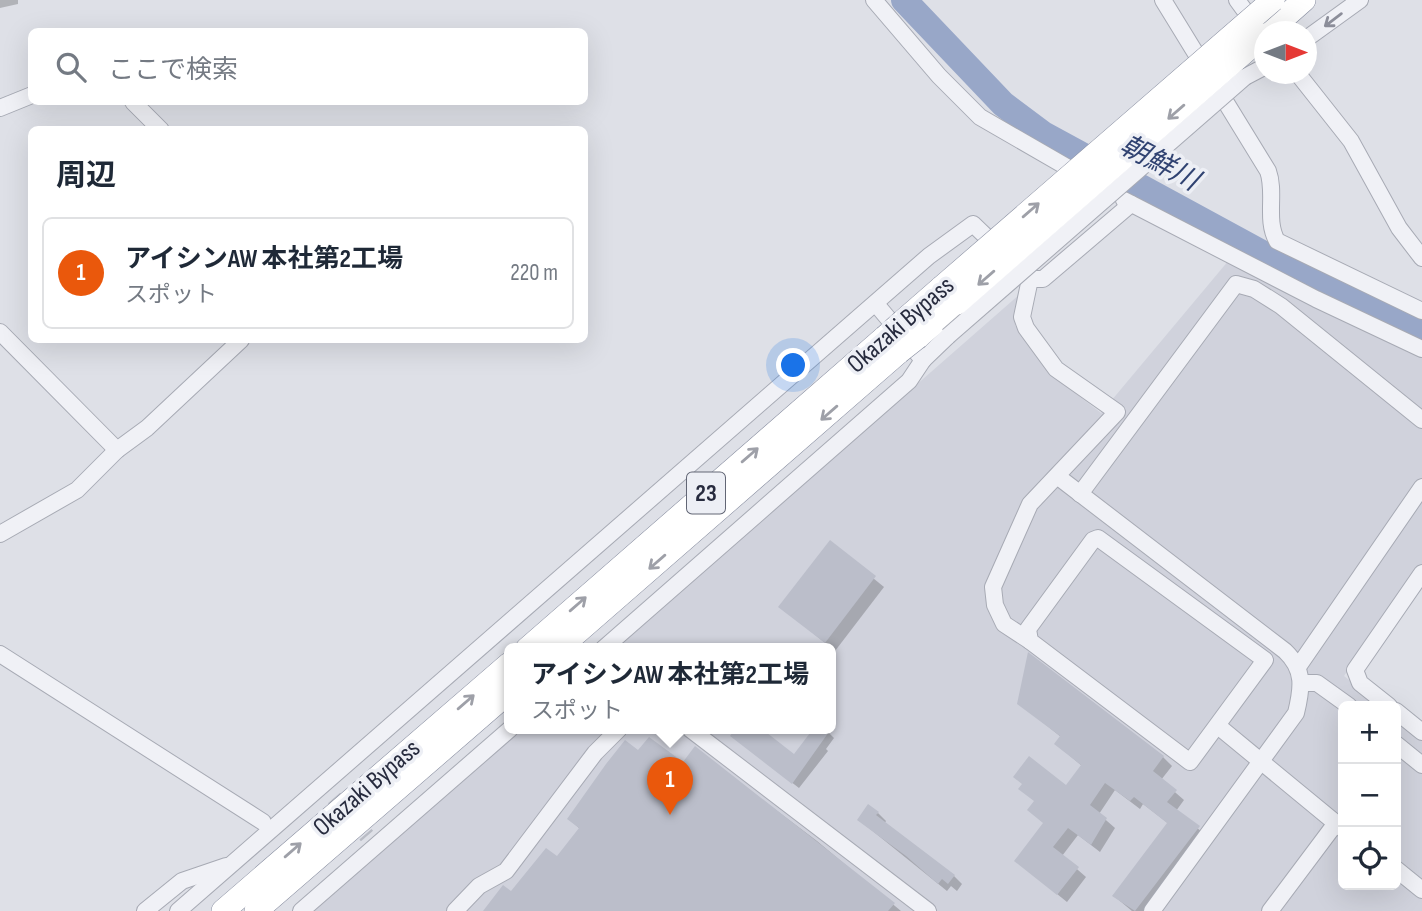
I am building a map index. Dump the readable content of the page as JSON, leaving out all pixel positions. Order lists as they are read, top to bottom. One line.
{"streets":{"highway":["Okazaki Bypass","23"]},"water":["朝鮮川"],"north":"right","page":{"search":"ここで検索","heading":"周辺","list":[{"mark":"1","name":"アイシンAW 本社第2工場","note":"スポット","value":"220 m"}],"popup":["アイシンAW 本社第2工場","スポット"],"map_buttons":["+","−"],"pins":"1"}}
